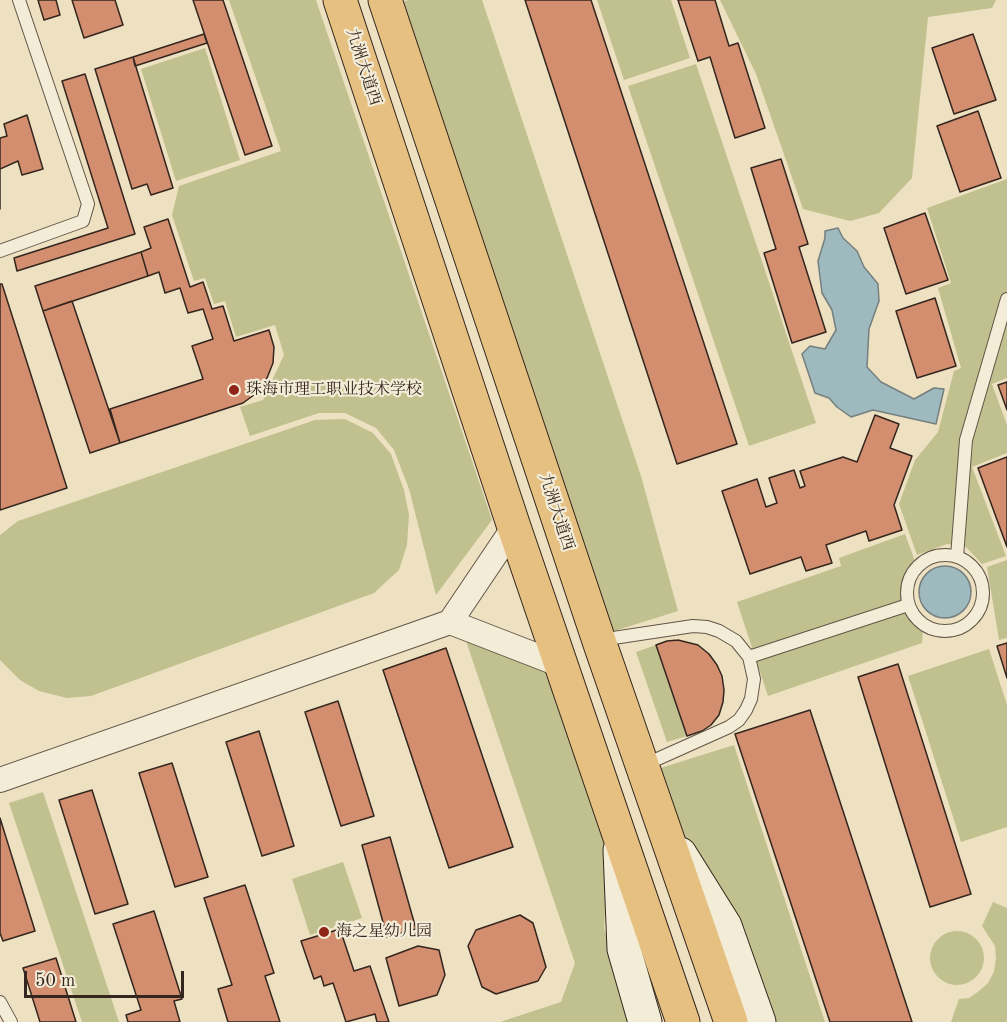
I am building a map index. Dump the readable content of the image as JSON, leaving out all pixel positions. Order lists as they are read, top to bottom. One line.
{"streets":{"main road":["九洲大道西"]},"places":["珠海市理工职业技术学校","海之星幼儿园"],"scale_bar":"50 m"}
